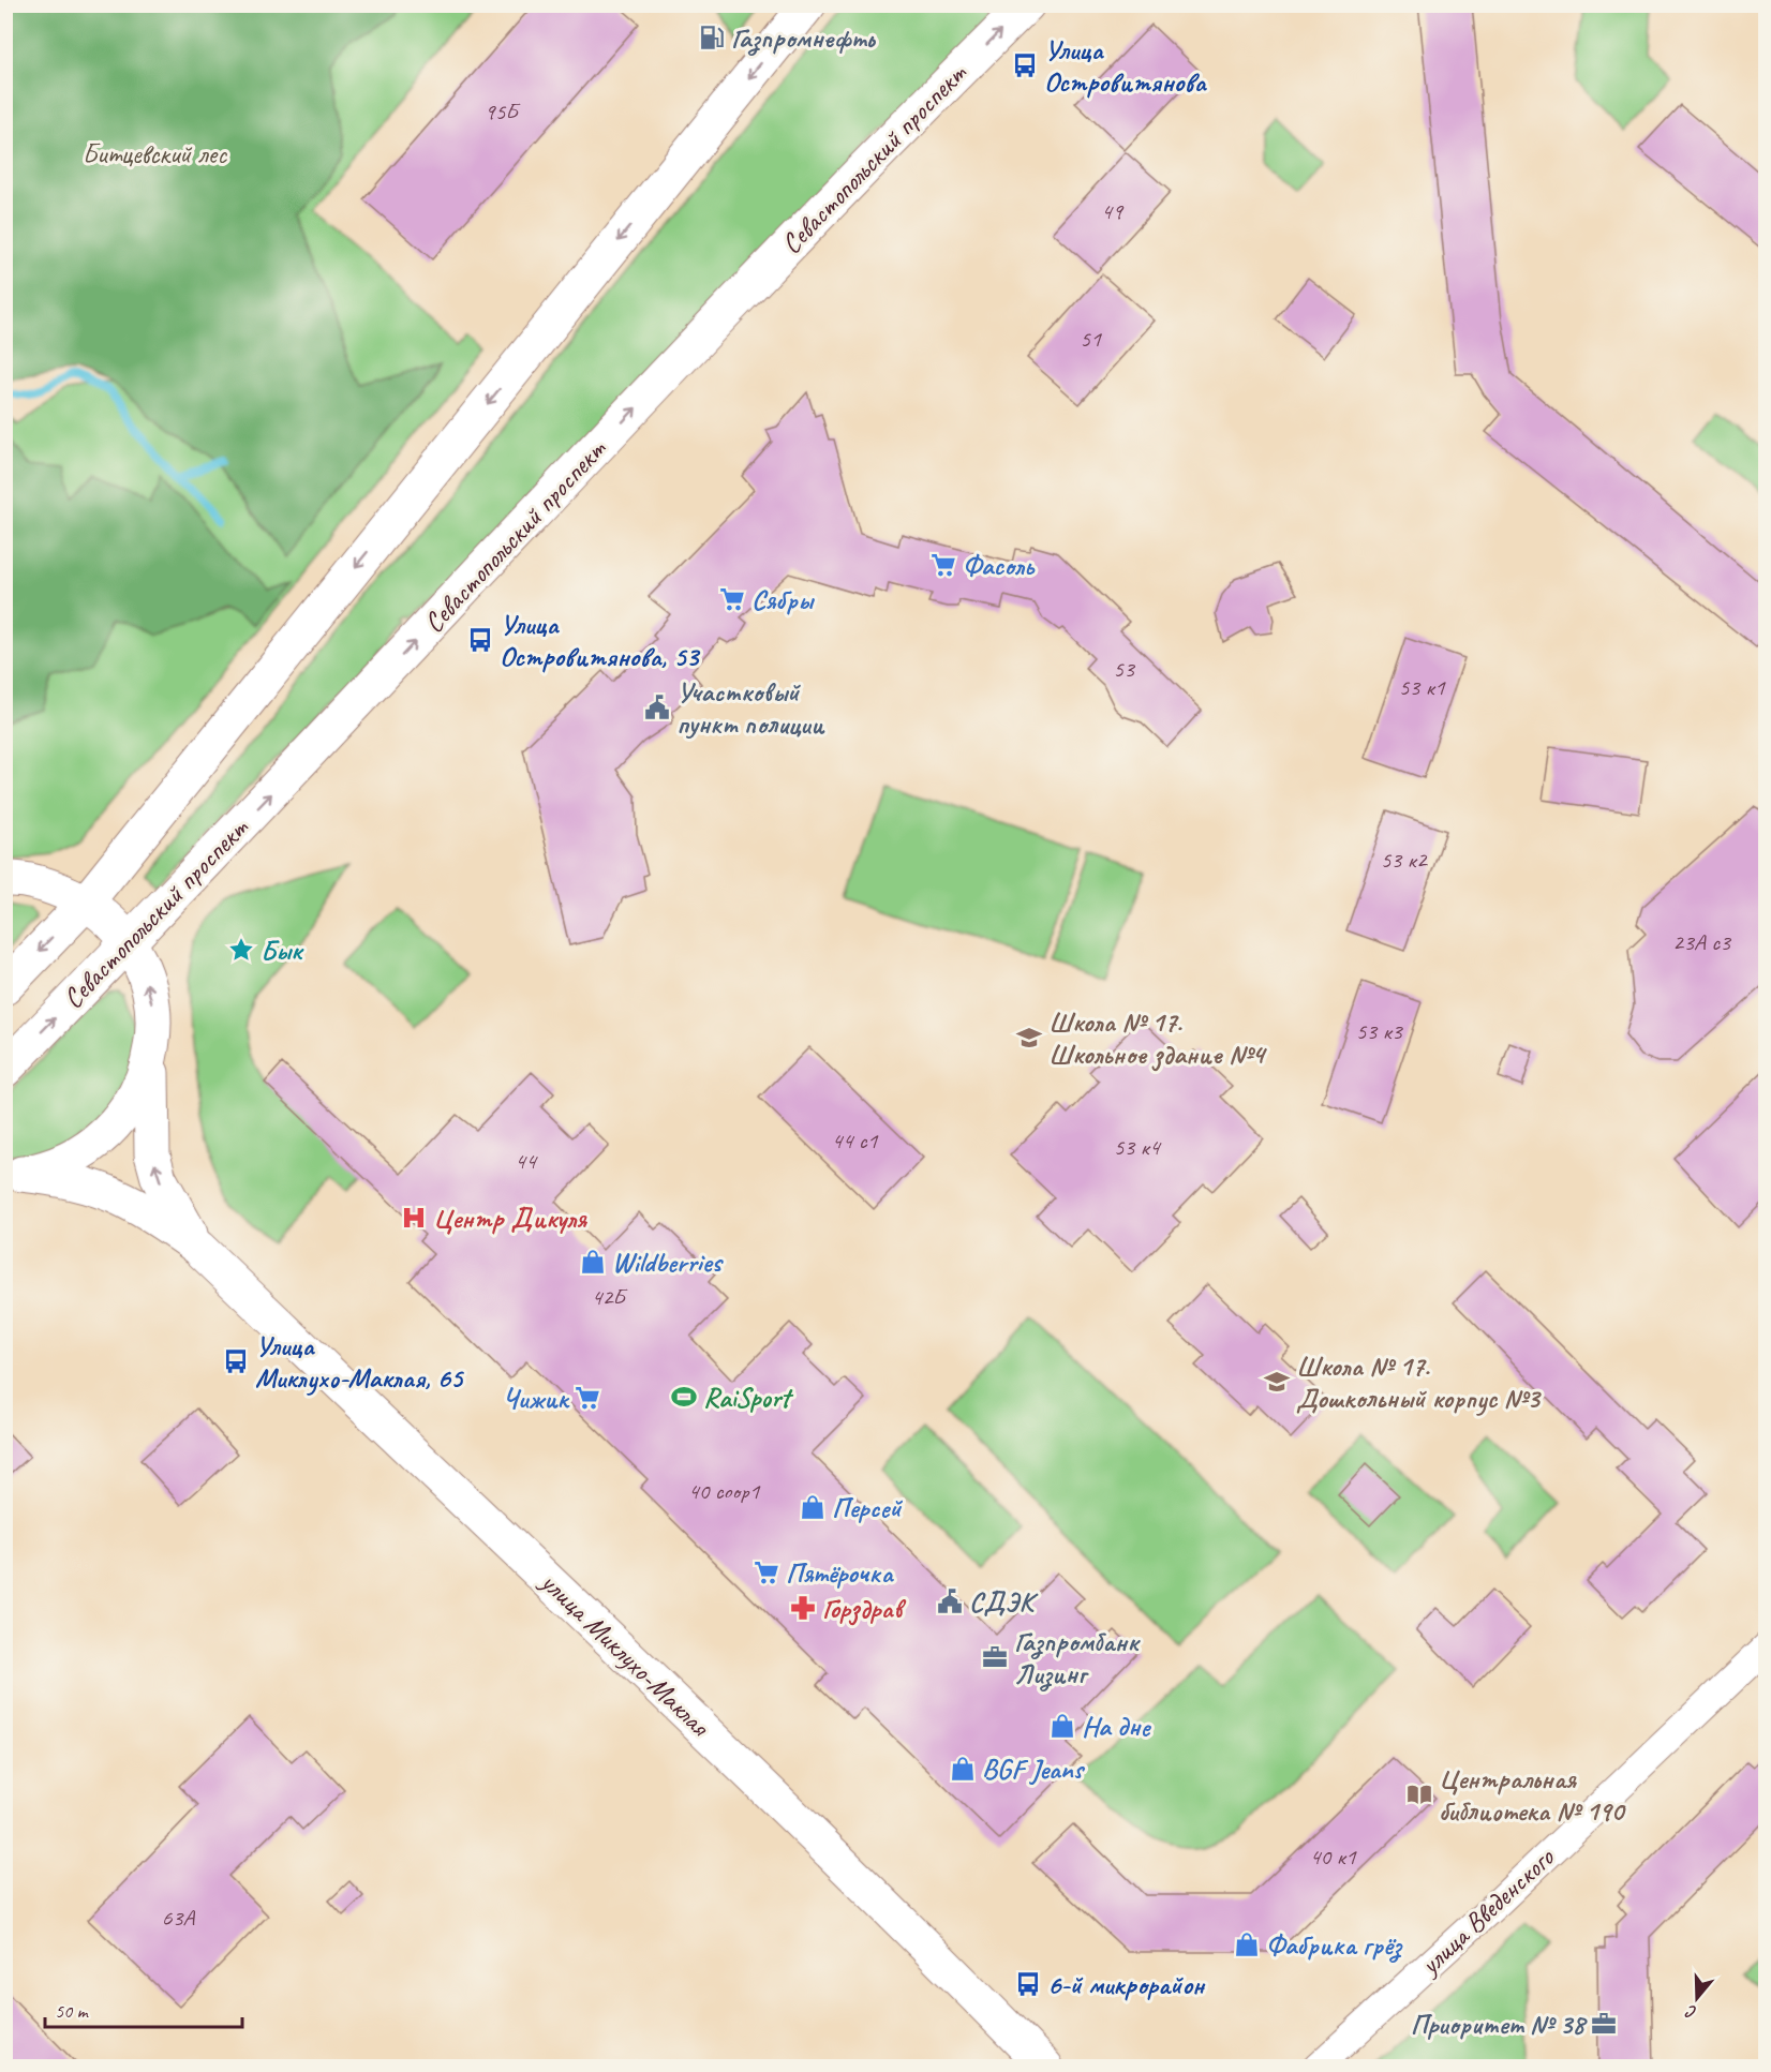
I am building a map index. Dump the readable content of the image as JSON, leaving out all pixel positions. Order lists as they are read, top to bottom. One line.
{"streets":{"main road":["Севастопольский проспект","улица Миклухо-Маклая"],"street":["улица Введенского"]},"parks":["Битцевский лес"],"places":{"fuel station":["Газпромнефть"],"bus stop":["Улица Островитянова","Улица Островитянова, 53","Улица Миклухо-Маклая, 65","6-й микрорайон"],"supermarket":["Фасоль","Сябры","Чижик","Пятёрочка"],"public building":["Участковый пункт полиции","СДЭК"],"place":["Бык"],"school or university":["Школа № 17. Школьное здание №4","Школа № 17. Дошкольный корпус №3"],"hospital":["Центр Дикуля"],"shop":["Wildberries","Персей","На дне","BGF Jeans","Фабрика грёз"],"sports":["RaiSport"],"pharmacy":["Горздрав"],"office":["Газпромбанк Лизинг","Приоритет № 38"],"library":["Центральная библиотека № 190"]},"house_numbers":["95Б","49","51","53","53 к1","53 к2","23А с3","53 к3","44 с1","53 к4","44","42Б","40 соор1","40 к1","63А"],"scale_bar":"50 m","north":"bottom"}
